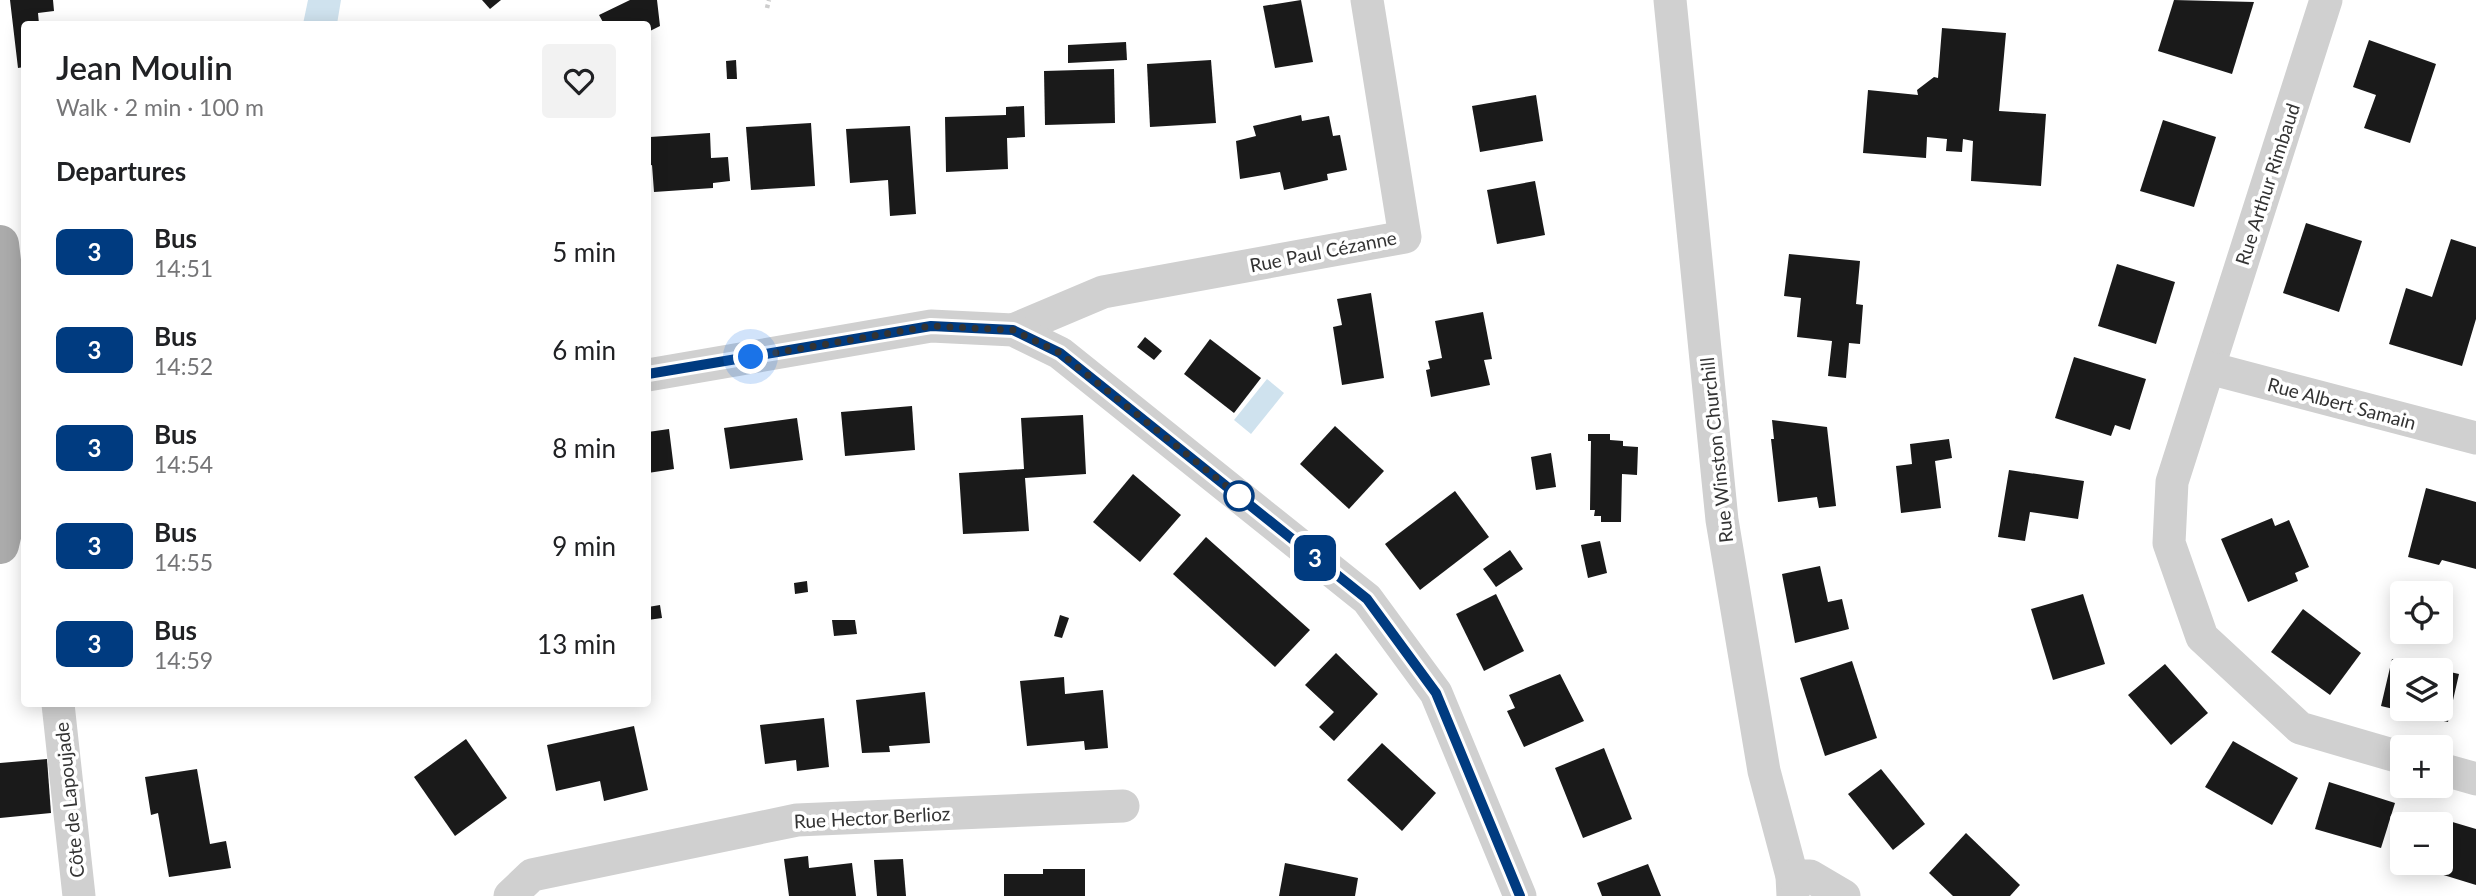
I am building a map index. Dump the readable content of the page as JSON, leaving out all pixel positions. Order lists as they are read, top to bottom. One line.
{"streets":{"street":["Rue Arthur Rimbaud","Rue Paul Cézanne","Rue Albert Samain","Rue Winston Churchill","Côte de Lapoujade","Rue Hector Berlioz"]},"crossings":[["Rue Arthur Rimbaud","Rue Albert Samain"]],"lines":["bus line 3"],"page":{"on_map":"3","heading":[["Jean Moulin","Walk · 2 min · 100 m"],"Departures"],"list":[{"mark":"3","name":"Bus","note":"14:51","value":"5 min"},{"mark":"3","name":"Bus","note":"14:52","value":"6 min"},{"mark":"3","name":"Bus","note":"14:54","value":"8 min"},{"mark":"3","name":"Bus","note":"14:55","value":"9 min"},{"mark":"3","name":"Bus","note":"14:59","value":"13 min"}],"map_buttons":["+","−"]}}
